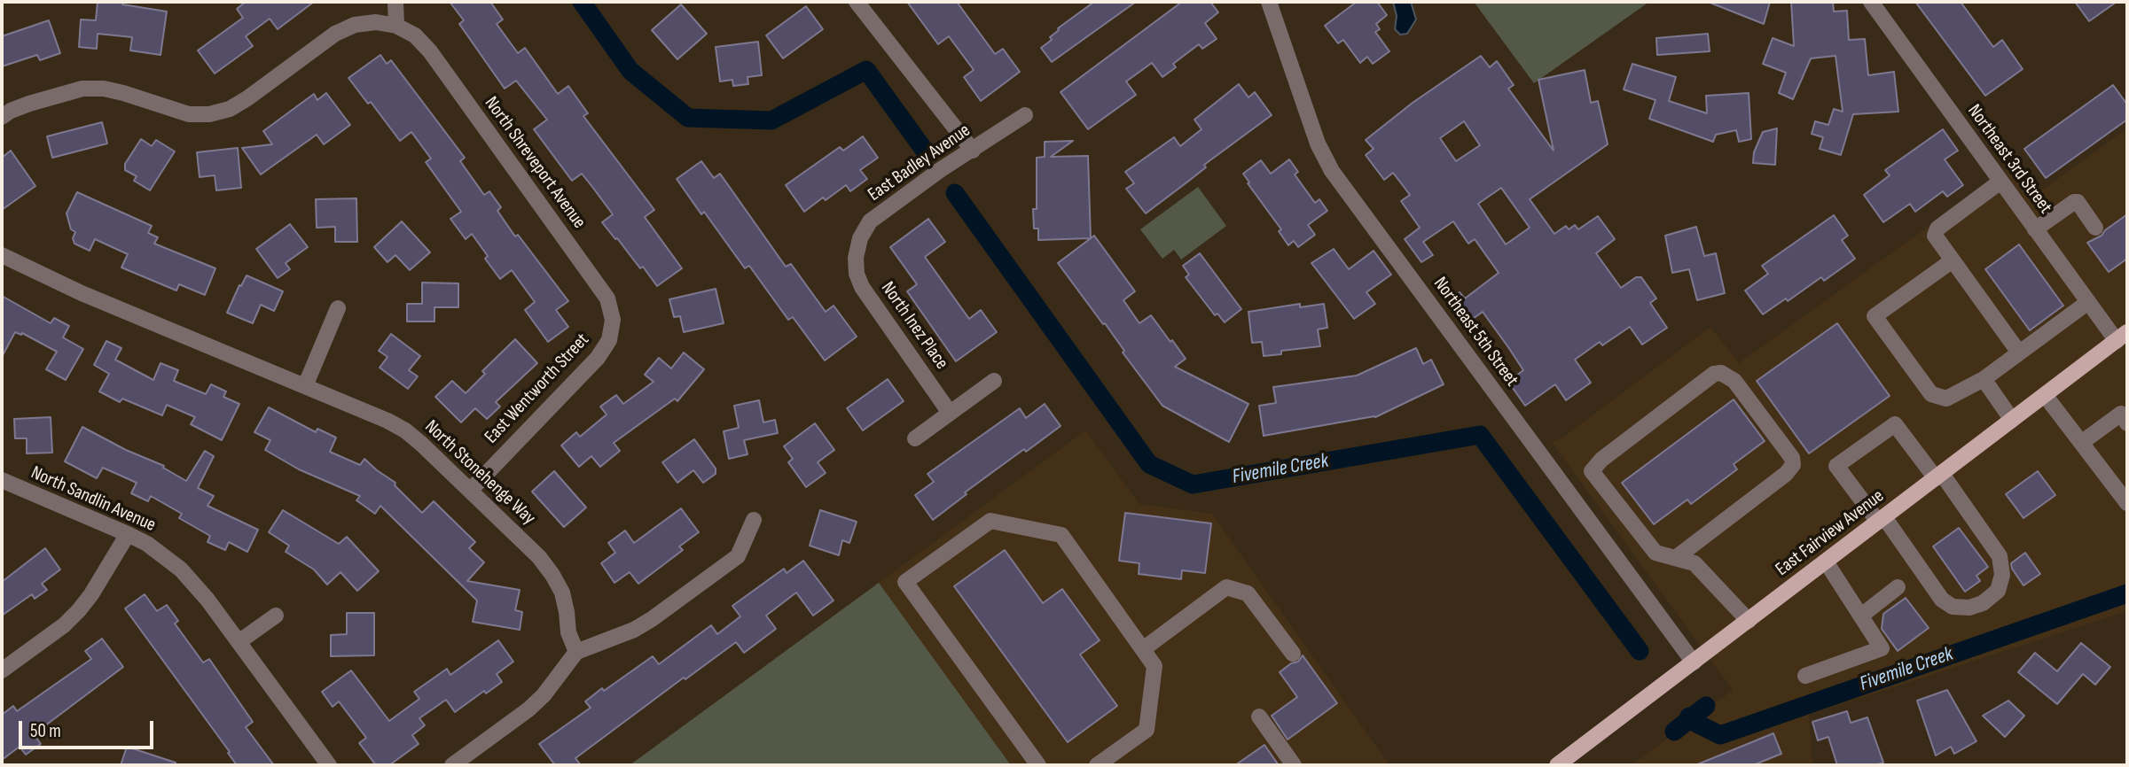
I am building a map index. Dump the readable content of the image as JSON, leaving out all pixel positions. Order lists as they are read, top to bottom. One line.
{"streets":{"main road":["East Fairview Avenue"],"street":["Northeast 3rd Street","North Shreveport Avenue","East Badley Avenue","North Inez Place","Northeast 5th Street","East Wentworth Street","North Stonehenge Way","North Sandlin Avenue"]},"crossings":[["Northeast 3rd Street","East Fairview Avenue"],["North Shreveport Avenue","East Wentworth Street"],["East Badley Avenue","North Inez Place"],["Northeast 5th Street","East Fairview Avenue"],["East Wentworth Street","North Stonehenge Way"]],"water":["Fivemile Creek"],"scale_bar":"50 m"}
